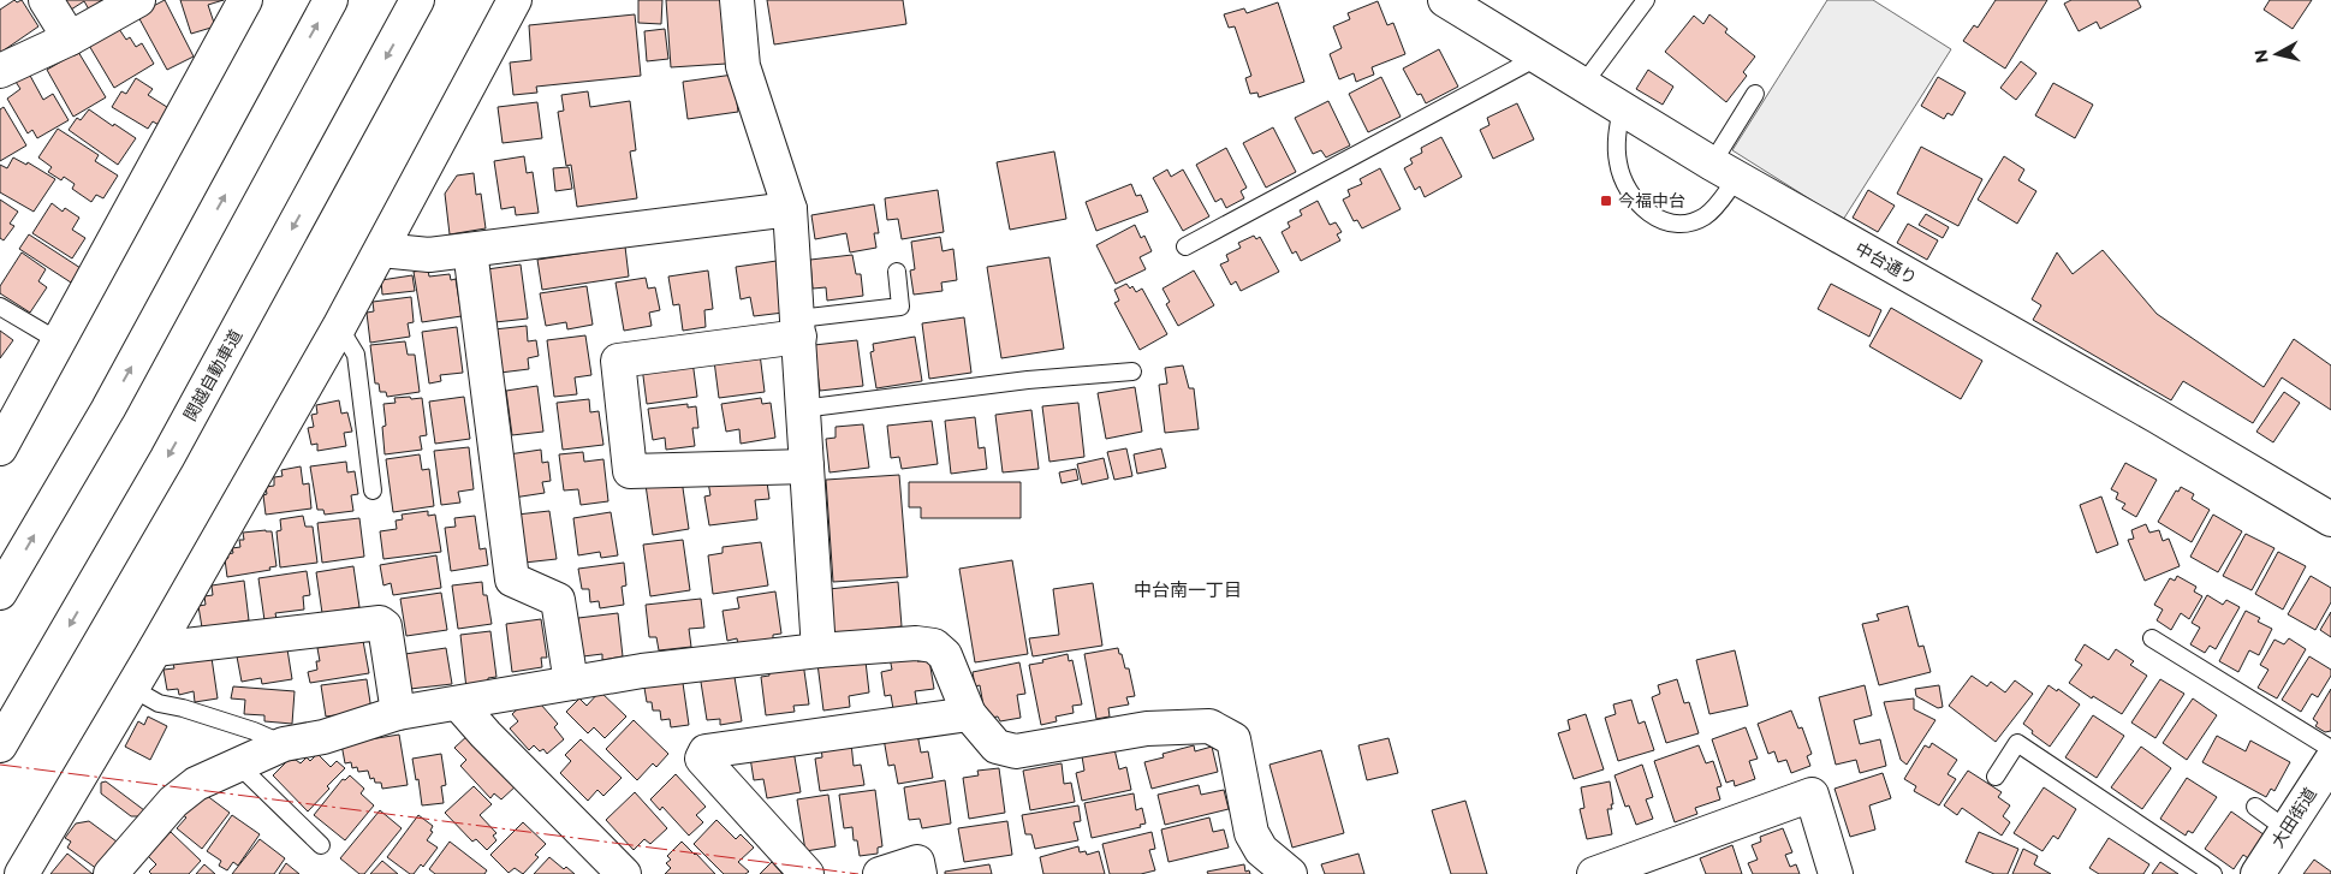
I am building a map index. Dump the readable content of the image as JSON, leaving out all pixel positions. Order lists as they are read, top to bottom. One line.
{"streets":{"main road":["中台通り","関越自動車道","大田街道"]},"districts":["中台南一丁目"],"places":{"transit":["今福中台"]},"north":"left"}
